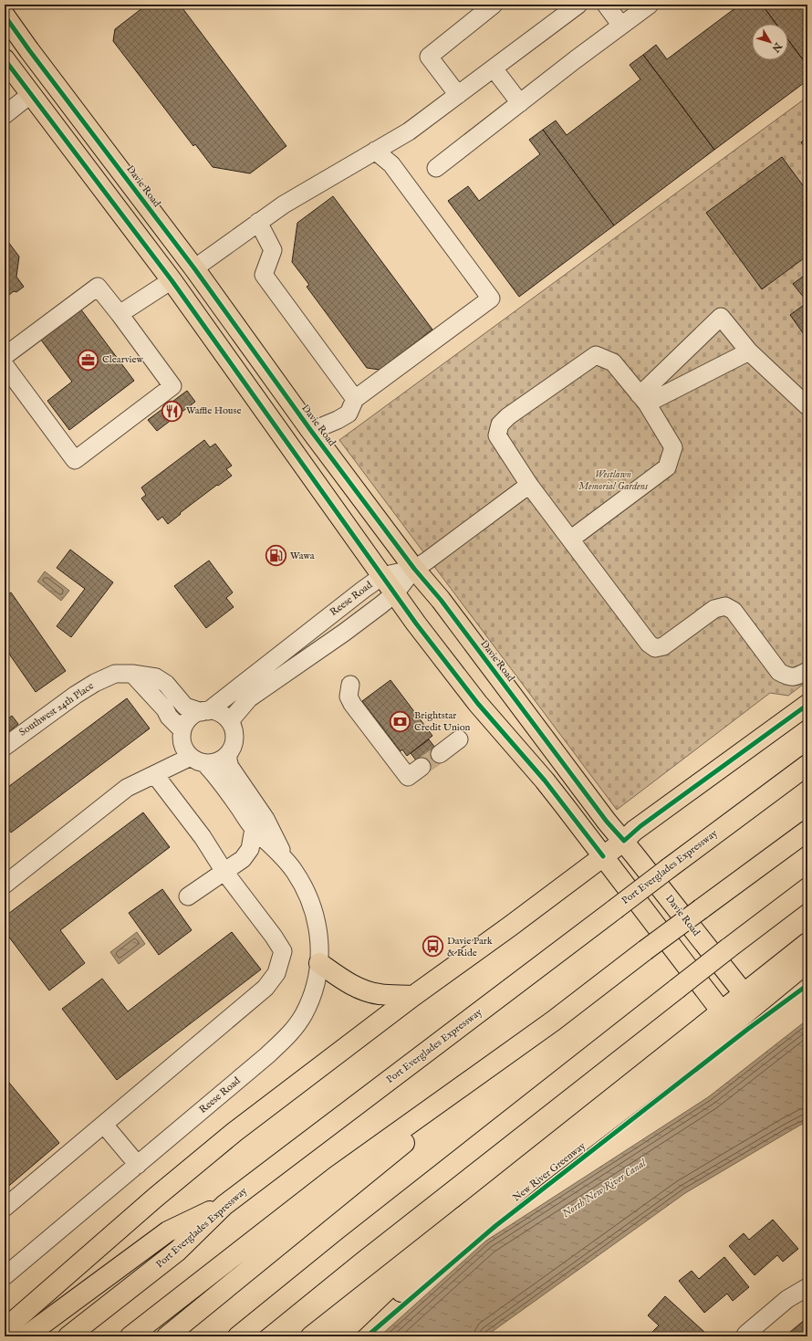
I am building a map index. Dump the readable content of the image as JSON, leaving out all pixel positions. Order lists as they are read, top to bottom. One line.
{"streets":{"main road":["Davie Road","Port Everglades Expressway"],"street":["Reese Road","Southwest 24th Place"],"cycle path":["New River Greenway"]},"crossings":[["Davie Road","Reese Road"],["Reese Road","Southwest 24th Place"]],"water":["North New River Canal"],"parks":["Westlawn Memorial Gardens"],"places":{"office":["Clearview"],"restaurant":["Waffle House"],"fuel station":["Wawa"],"bank":["Brightstar Credit Union"],"bus stop":["Davie Park & Ride"]},"north":"bottom right"}
